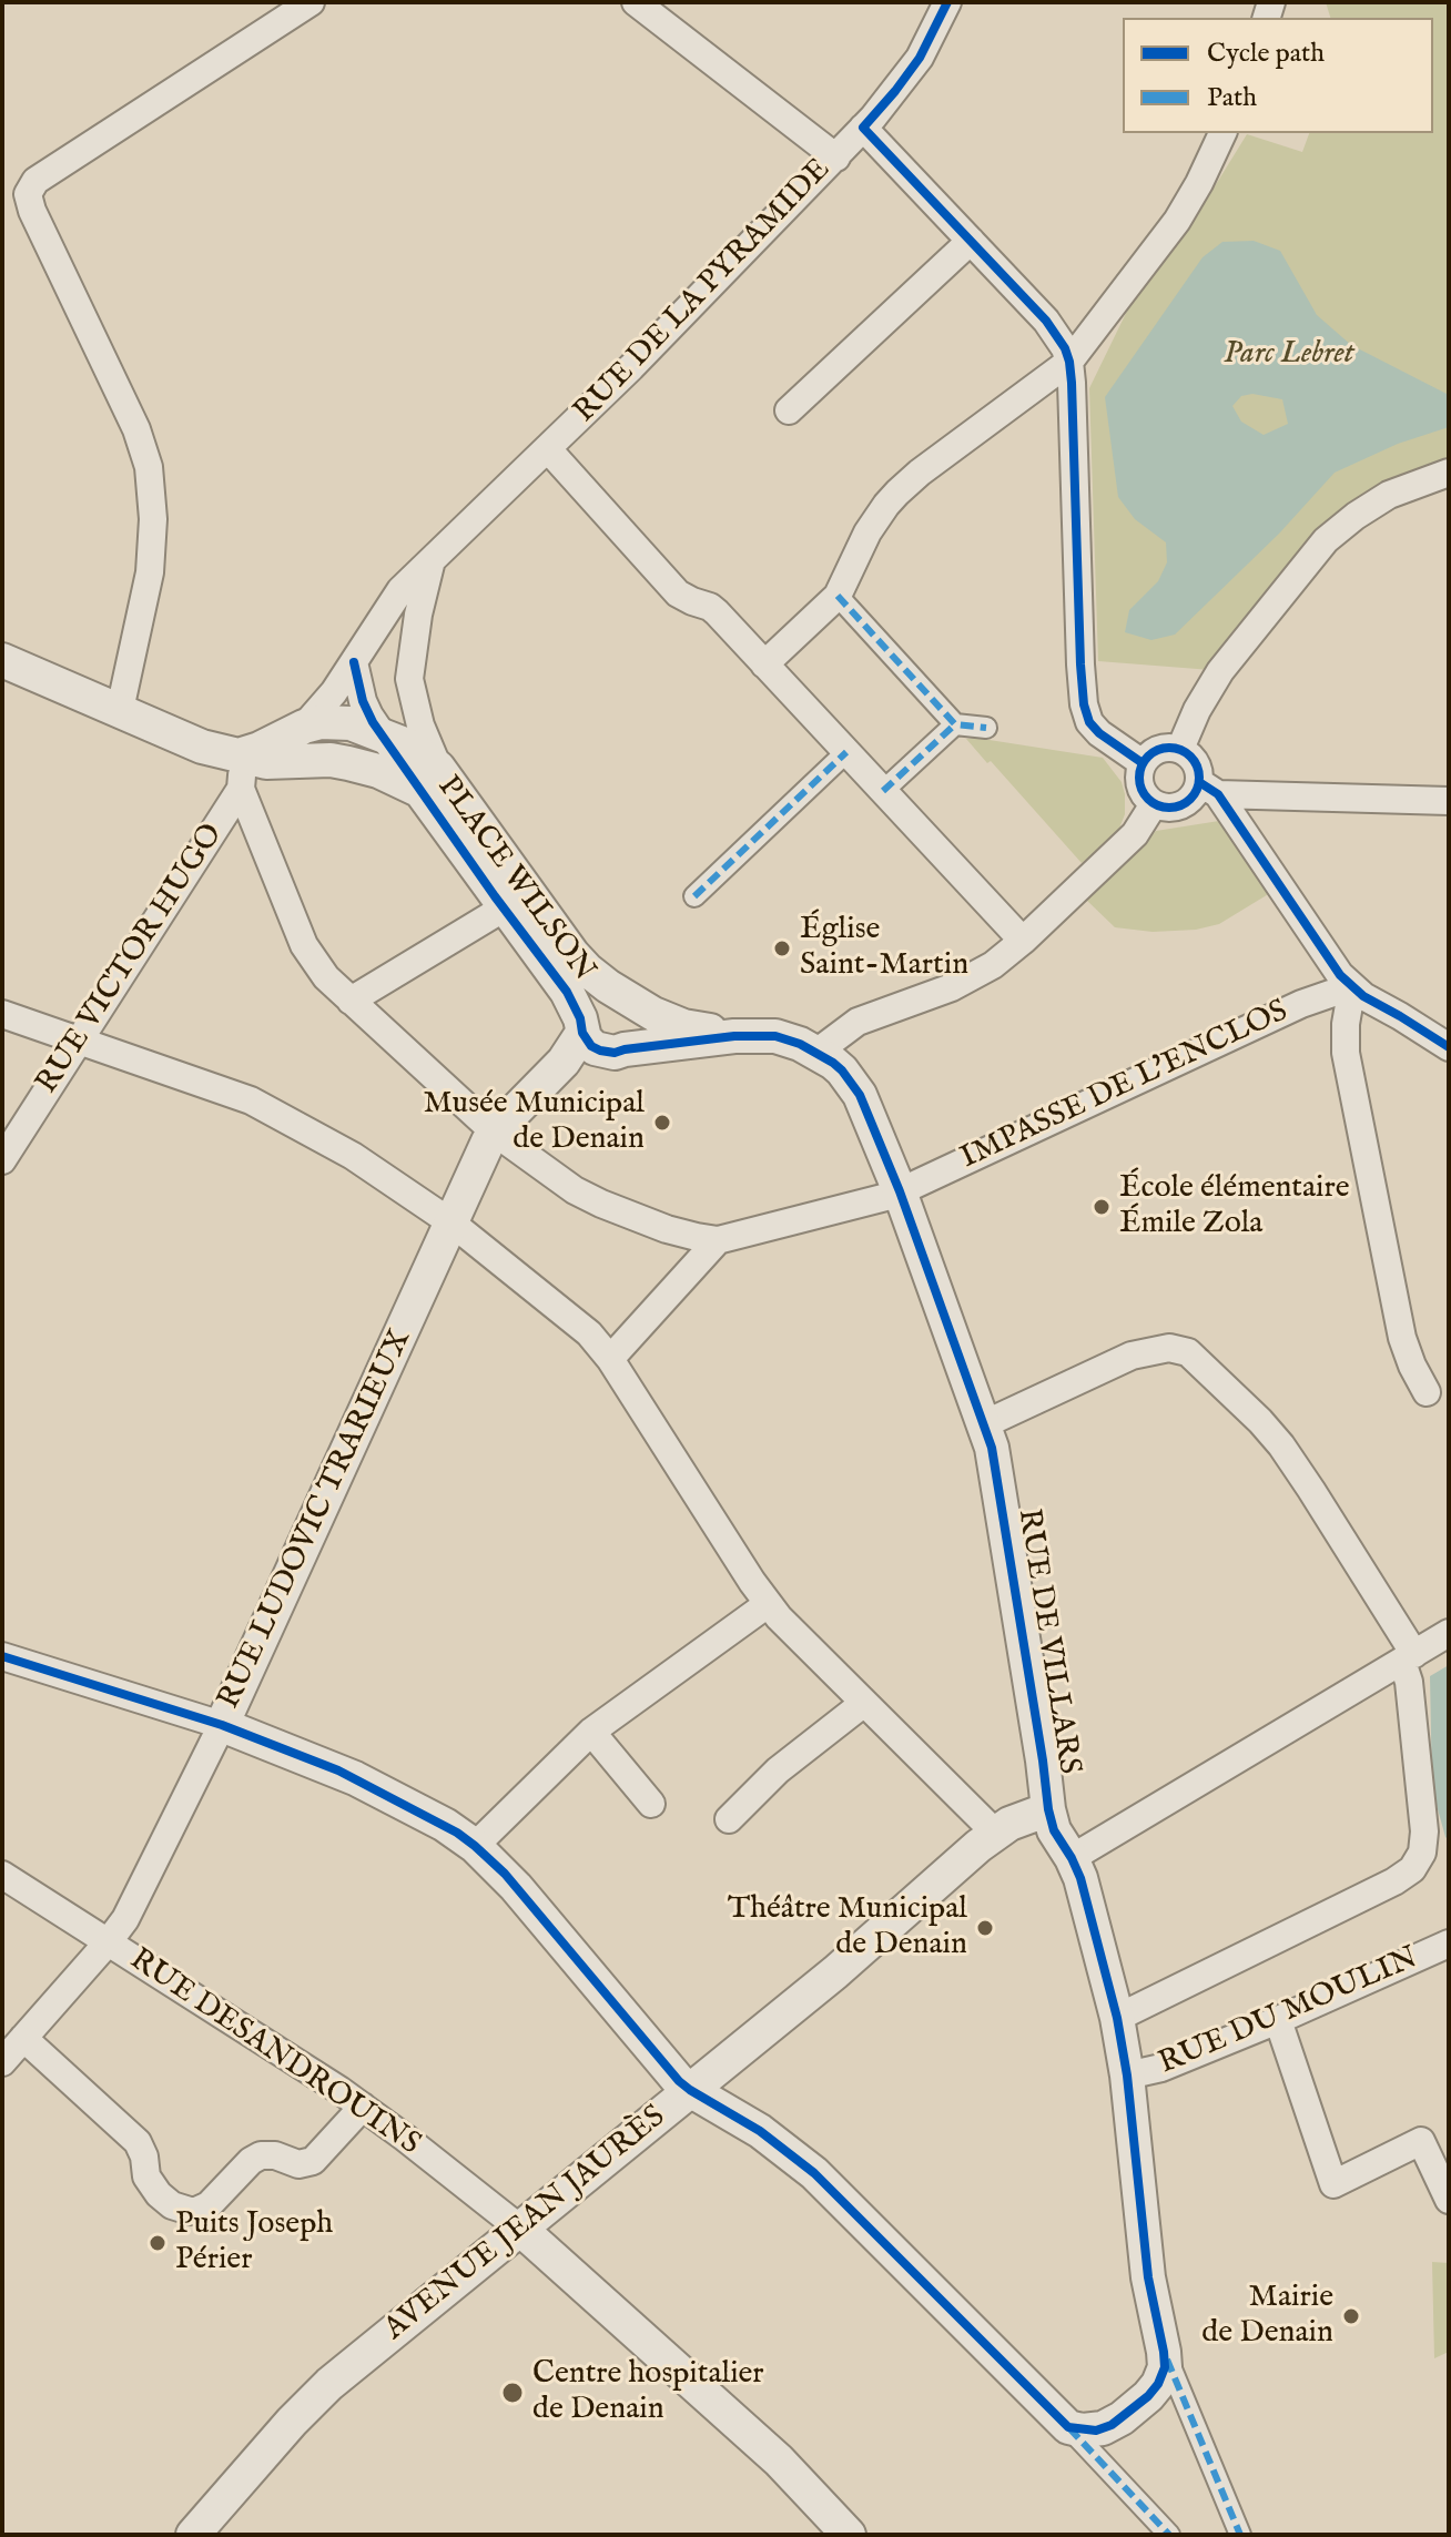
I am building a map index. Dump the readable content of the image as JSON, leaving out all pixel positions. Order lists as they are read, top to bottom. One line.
{"streets":{"street":["RUE DE LA PYRAMIDE","PLACE WILSON","RUE VICTOR HUGO","IMPASSE DE L'ENCLOS","RUE LUDOVIC TRARIEUX","RUE DE VILLARS","RUE DU MOULIN","RUE DESANDROUINS","AVENUE JEAN JAURÈS"]},"crossings":[["RUE DE LA PYRAMIDE","PLACE WILSON"],["PLACE WILSON","RUE VICTOR HUGO"],["PLACE WILSON","RUE LUDOVIC TRARIEUX"],["PLACE WILSON","RUE DE VILLARS"],["IMPASSE DE L'ENCLOS","RUE DE VILLARS"],["RUE LUDOVIC TRARIEUX","RUE DESANDROUINS"],["RUE DE VILLARS","RUE DU MOULIN"],["RUE DE VILLARS","AVENUE JEAN JAURÈS"],["RUE DESANDROUINS","AVENUE JEAN JAURÈS"]],"parks":["Parc Lebret"],"places":["Église Saint-Martin","Musée Municipal de Denain","École élémentaire Émile Zola","Théâtre Municipal de Denain","Puits Joseph Périer","Mairie de Denain","Centre hospitalier de Denain"],"legend":["Cycle path","Path"]}
